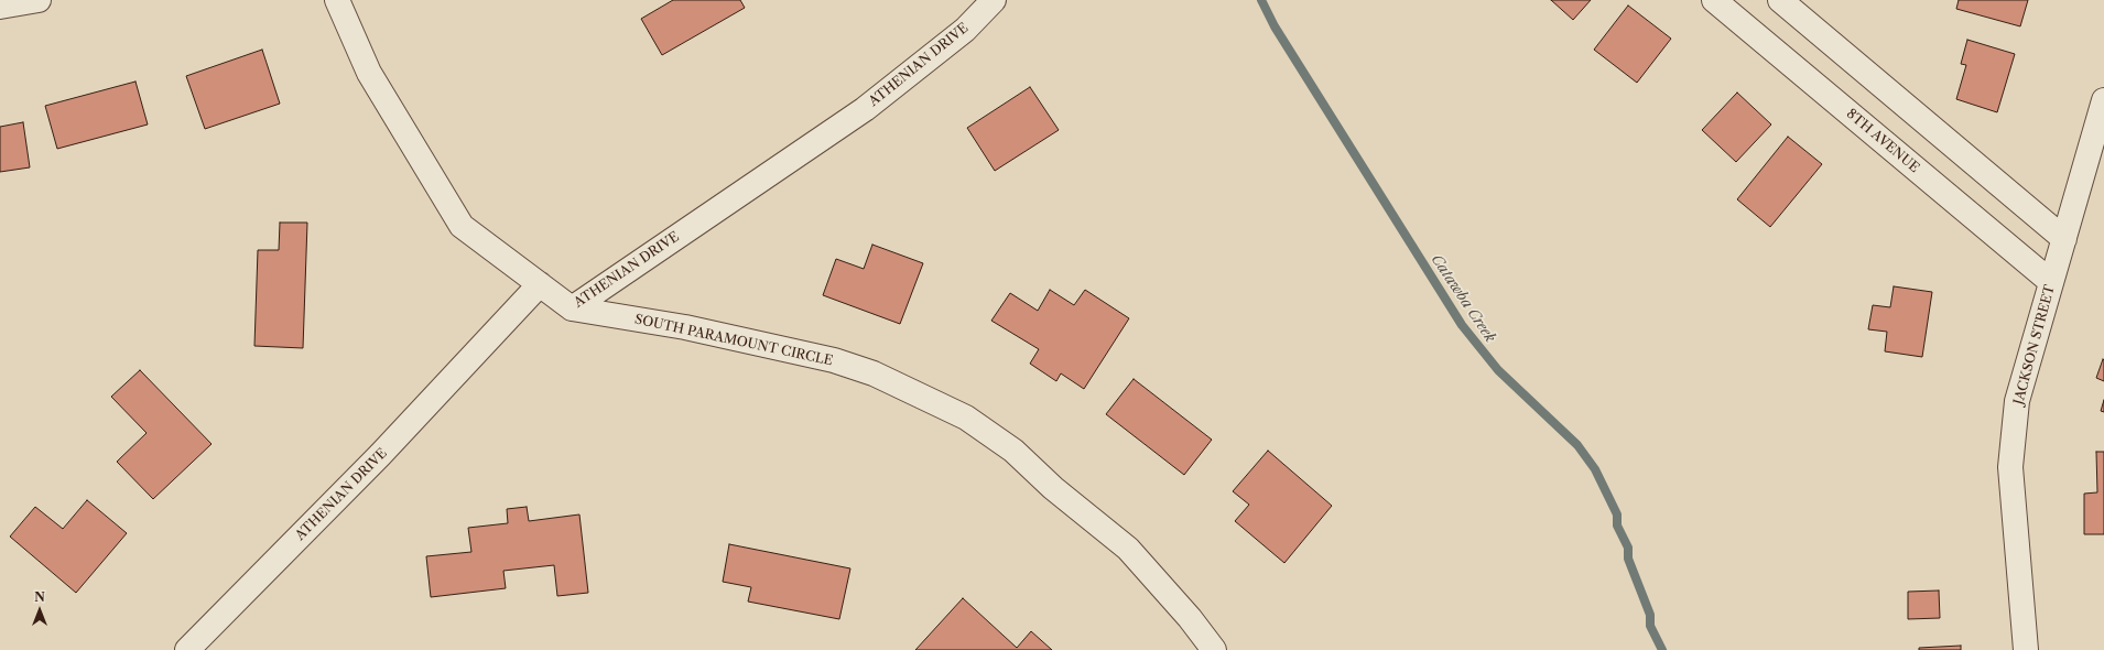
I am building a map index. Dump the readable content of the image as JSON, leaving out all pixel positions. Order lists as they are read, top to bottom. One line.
{"streets":{"street":["ATHENIAN DRIVE","8TH AVENUE","SOUTH PARAMOUNT CIRCLE","JACKSON STREET"]},"crossings":[["ATHENIAN DRIVE","SOUTH PARAMOUNT CIRCLE"],["8TH AVENUE","JACKSON STREET"]],"water":["Catawba Creek"],"north":"top"}
